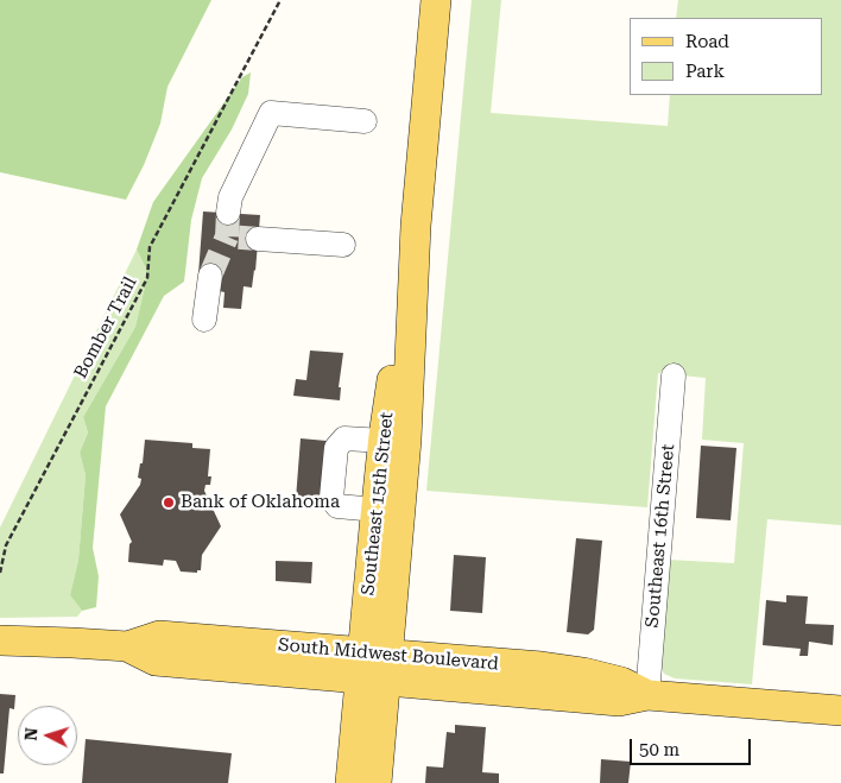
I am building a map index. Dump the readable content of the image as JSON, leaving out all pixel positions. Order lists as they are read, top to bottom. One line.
{"streets":{"main road":["Southeast 15th Street","South Midwest Boulevard"],"street":["Southeast 16th Street"],"path":["Bomber Trail"]},"crossings":[["Southeast 15th Street","South Midwest Boulevard"],["Southeast 16th Street","South Midwest Boulevard"]],"places":["Bank of Oklahoma"],"legend":["Road","Park"],"scale_bar":"50 m","north":"left"}
